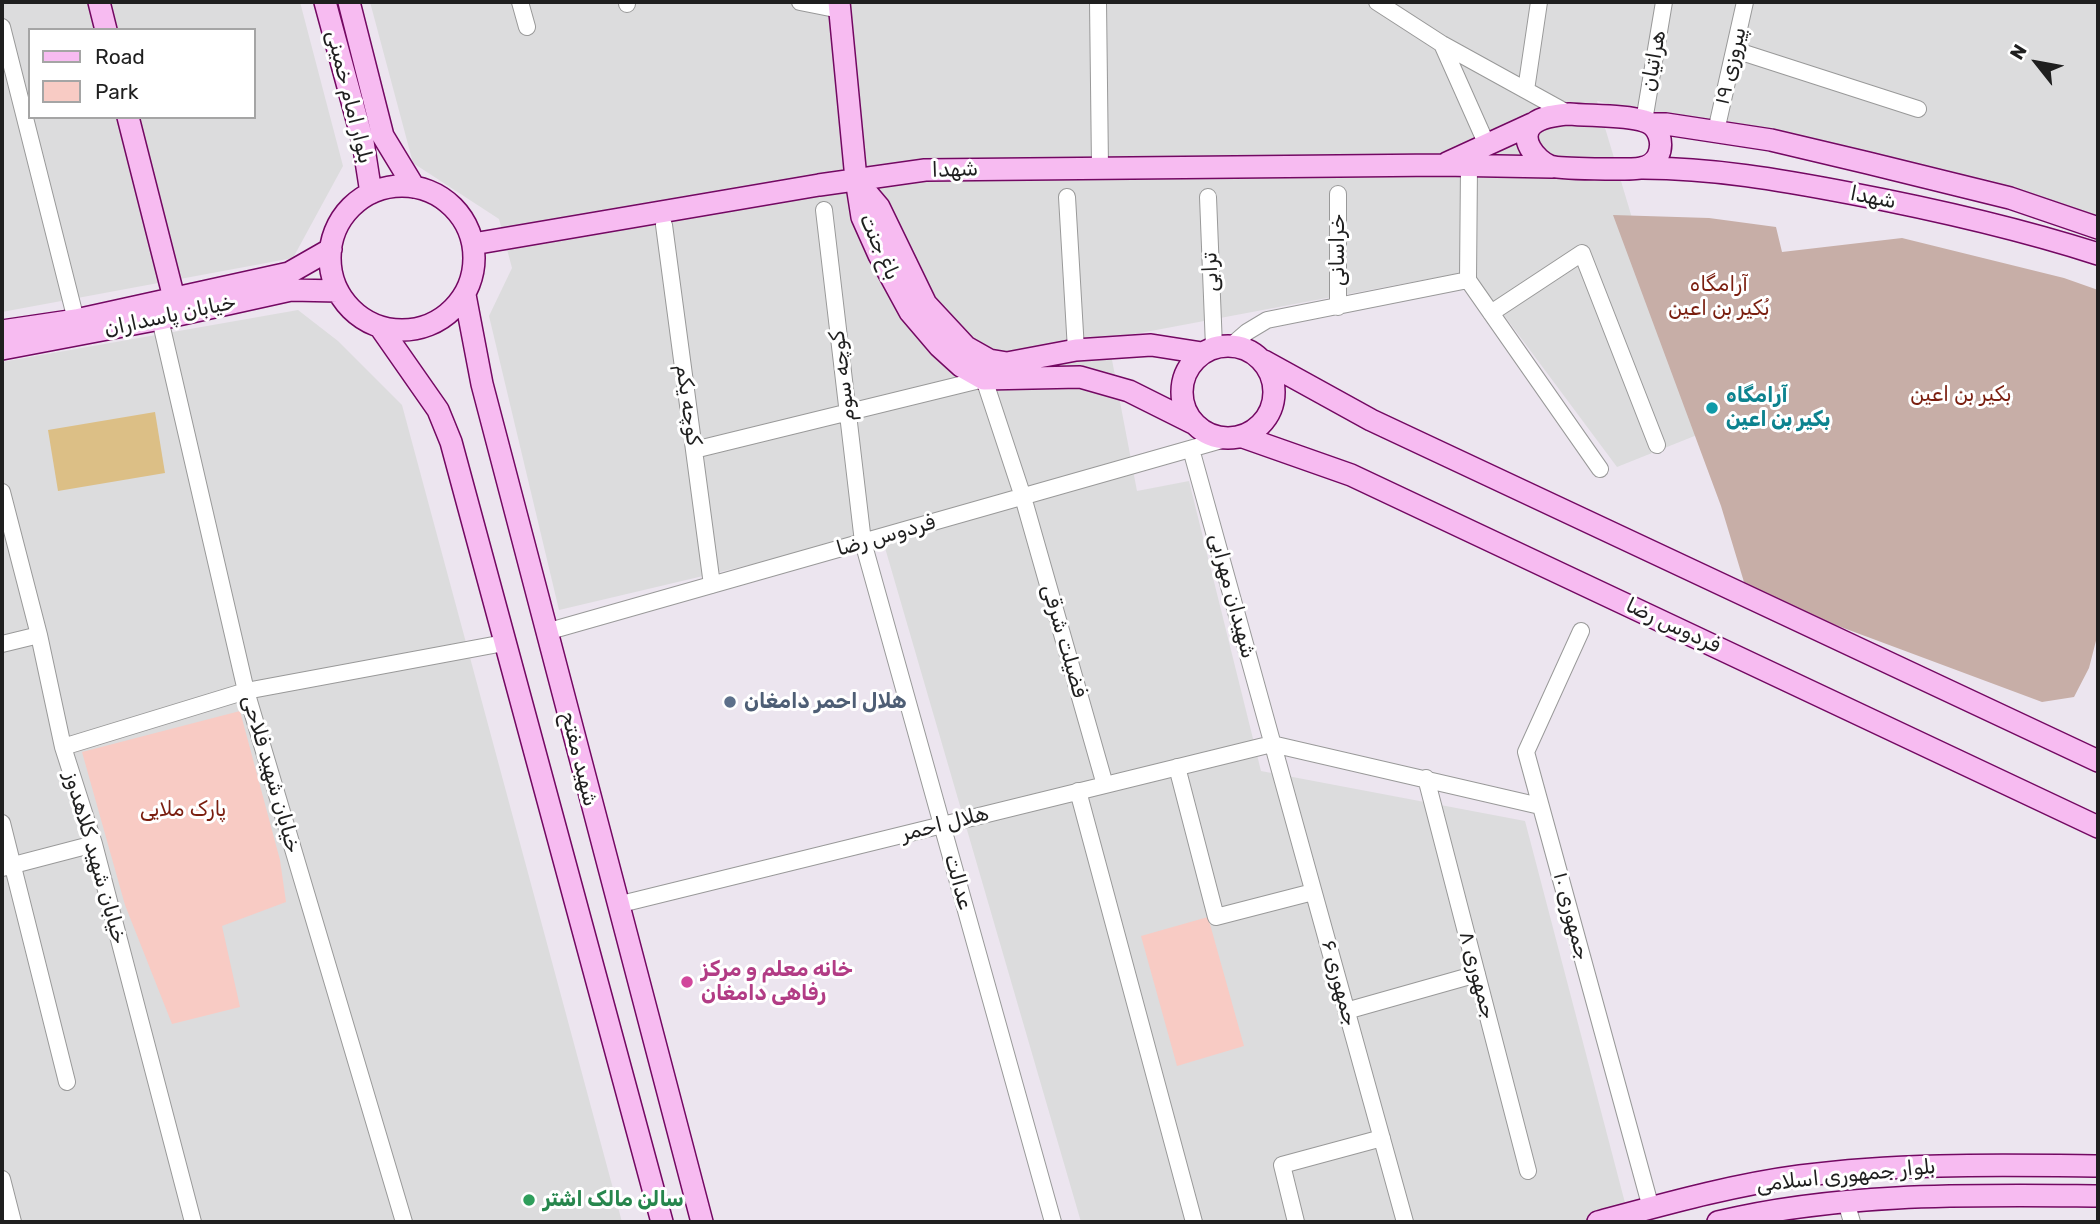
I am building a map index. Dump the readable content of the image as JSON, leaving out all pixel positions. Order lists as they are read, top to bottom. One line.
{"streets":{"street":["هراتیان","پیروزی ۱۹","بلوار امام خمینی","شهدا","باغ جنت","خراسانی","ترابی","خیابان پاسداران","کوچه سوم","کوچه یکم","فردوس رضا","شهیدان مهرابی","فضیلت شرقی","شهید مفتح","خیابان شهید فلاحی","هلال احمر","خیابان شهید کلاهدوز","عدالت","جمهوری ۱۰","جمهوری ۸","جمهوری ۶","بلوار جمهوری اسلامی"]},"crossings":[["هراتیان","شهدا"],["پیروزی ۱۹","شهدا"],["بلوار امام خمینی","شهدا"],["بلوار امام خمینی","خیابان پاسداران"],["بلوار امام خمینی","شهید مفتح"],["شهدا","باغ جنت"],["شهدا","خیابان پاسداران"],["شهدا","شهید مفتح"],["باغ جنت","ترابی"],["باغ جنت","فردوس رضا"],["باغ جنت","فضیلت شرقی"],["ترابی","فردوس رضا"],["خیابان پاسداران","شهید مفتح"],["خیابان پاسداران","خیابان شهید فلاحی"],["کوچه سوم","فردوس رضا"],["کوچه سوم","عدالت"],["کوچه یکم","فردوس رضا"],["فردوس رضا","شهیدان مهرابی"],["فردوس رضا","فضیلت شرقی"],["فردوس رضا","شهید مفتح"],["فردوس رضا","عدالت"],["شهیدان مهرابی","هلال احمر"],["شهیدان مهرابی","جمهوری ۶"],["فضیلت شرقی","هلال احمر"],["شهید مفتح","هلال احمر"],["هلال احمر","عدالت"],["هلال احمر","جمهوری ۶"],["جمهوری ۱۰","بلوار جمهوری اسلامی"]],"parks":["آرامگاه بُکیر بن اعین","بکیر بن اعین","پارک ملایی"],"places":["آرامگاه بکیر بن اعین","هلال احمر دامغان","خانه معلم و مرکز رفاهی دامغان","سالن مالک اشتر"],"legend":["Road","Park"],"north":"top left"}
